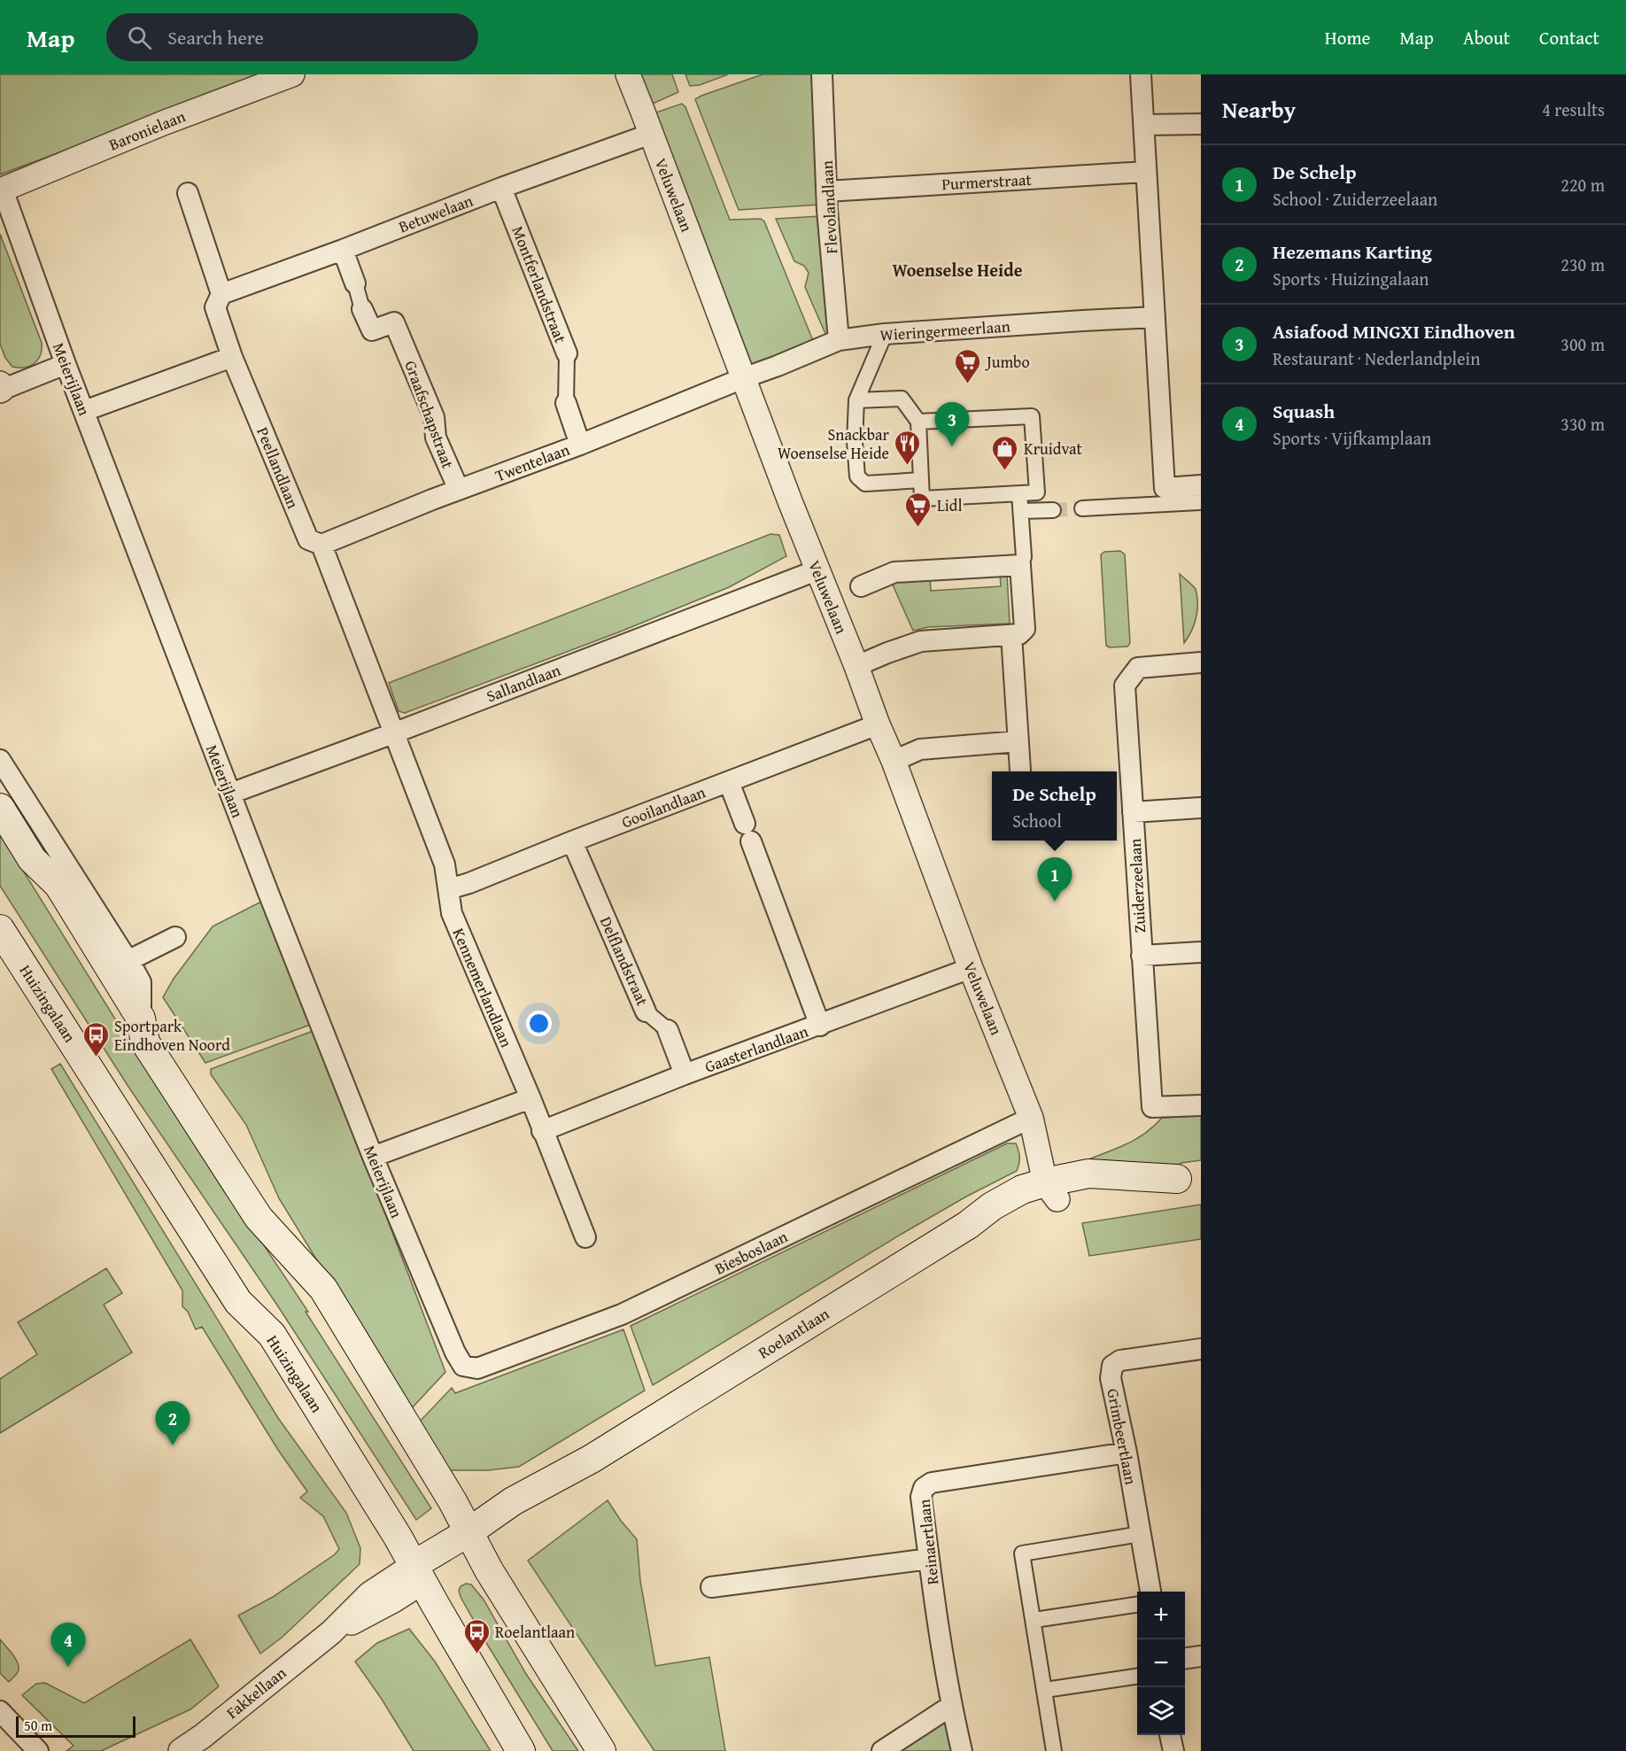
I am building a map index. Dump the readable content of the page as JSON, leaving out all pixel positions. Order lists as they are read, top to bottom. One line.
{"streets":{"main road":["Huizingalaan","Roelantlaan"],"street":["Baronielaan","Purmerstraat","Veluwelaan","Flevolandlaan","Betuwelaan","Montferlandstraat","Wieringermeerlaan","Meierijlaan","Graafschapstraat","Twentelaan","Peellandlaan","Sallandlaan","Gooilandlaan","Zuiderzeelaan","Delflandstraat","Kennemerlandlaan","Gaasterlandlaan","Biesboslaan","Grimbeertlaan","Reinaertlaan","Fakkellaan"]},"crossings":[["Baronielaan","Meierijlaan"],["Purmerstraat","Flevolandlaan"],["Veluwelaan","Betuwelaan"],["Veluwelaan","Wieringermeerlaan"],["Veluwelaan","Twentelaan"],["Veluwelaan","Sallandlaan"],["Veluwelaan","Gooilandlaan"],["Veluwelaan","Gaasterlandlaan"],["Veluwelaan","Biesboslaan"],["Veluwelaan","Roelantlaan"],["Flevolandlaan","Wieringermeerlaan"],["Betuwelaan","Montferlandstraat"],["Betuwelaan","Graafschapstraat"],["Betuwelaan","Peellandlaan"],["Montferlandstraat","Twentelaan"],["Wieringermeerlaan","Twentelaan"],["Meierijlaan","Sallandlaan"],["Meierijlaan","Biesboslaan"],["Graafschapstraat","Twentelaan"],["Twentelaan","Peellandlaan"],["Peellandlaan","Sallandlaan"],["Peellandlaan","Kennemerlandlaan"],["Sallandlaan","Kennemerlandlaan"],["Gooilandlaan","Delflandstraat"],["Gooilandlaan","Kennemerlandlaan"],["Delflandstraat","Gaasterlandlaan"],["Kennemerlandlaan","Gaasterlandlaan"],["Huizingalaan","Roelantlaan"],["Huizingalaan","Fakkellaan"],["Roelantlaan","Fakkellaan"],["Grimbeertlaan","Reinaertlaan"]],"districts":["Woenselse Heide"],"places":{"supermarket":["Jumbo","Lidl"],"restaurant":["Snackbar Woenselse Heide"],"shop":["Kruidvat"],"bus stop":["Sportpark Eindhoven Noord","Roelantlaan"]},"scale_bar":"50 m","page":{"header":"Map","search":"Search here","nav":["Home","Map","About","Contact"],"heading":["Nearby","4 results"],"list":[{"mark":"1","name":"De Schelp","note":"School · Zuiderzeelaan","value":"220 m"},{"mark":"2","name":"Hezemans Karting","note":"Sports · Huizingalaan","value":"230 m"},{"mark":"3","name":"Asiafood MINGXI Eindhoven","note":"Restaurant · Nederlandplein","value":"300 m"},{"mark":"4","name":"Squash","note":"Sports · Vijfkamplaan","value":"330 m"}],"pins":["3","1","2","4"],"popup":["De Schelp","School"],"map_buttons":["+","−"],"scale":"50 m"}}
